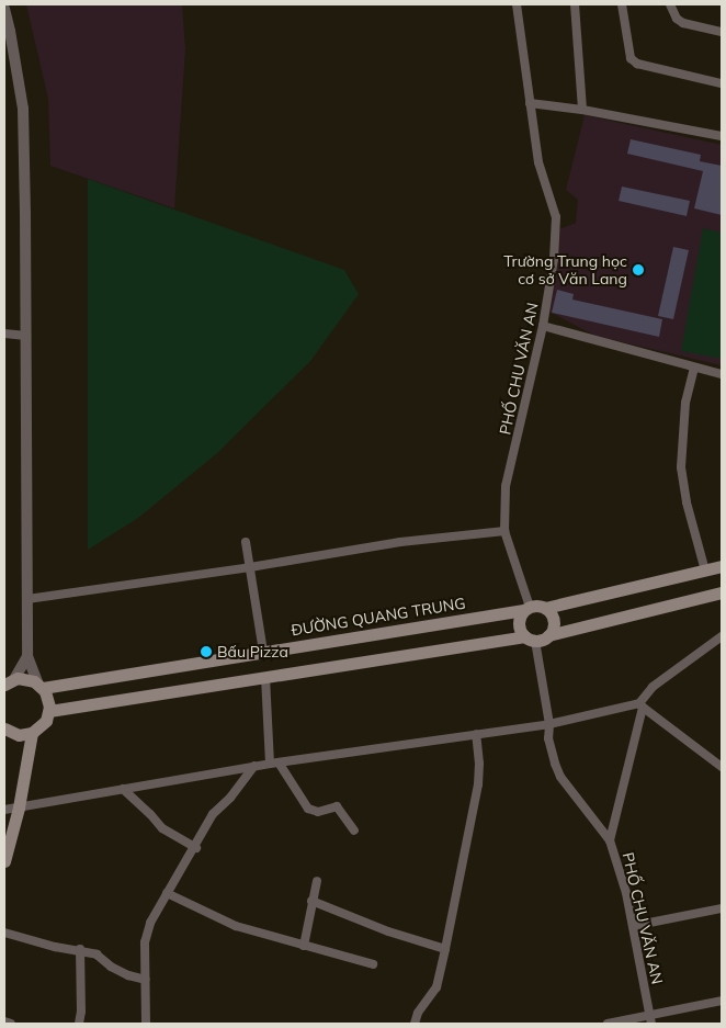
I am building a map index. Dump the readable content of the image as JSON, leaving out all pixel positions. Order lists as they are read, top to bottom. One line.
{"streets":{"main road":["ĐƯỜNG QUANG TRUNG"],"street":["PHỐ CHU VĂN AN"]},"crossings":[["PHỐ CHU VĂN AN","ĐƯỜNG QUANG TRUNG"]],"places":["Trường Trung học cơ sở Văn Lang","Bấu Pizza"]}
